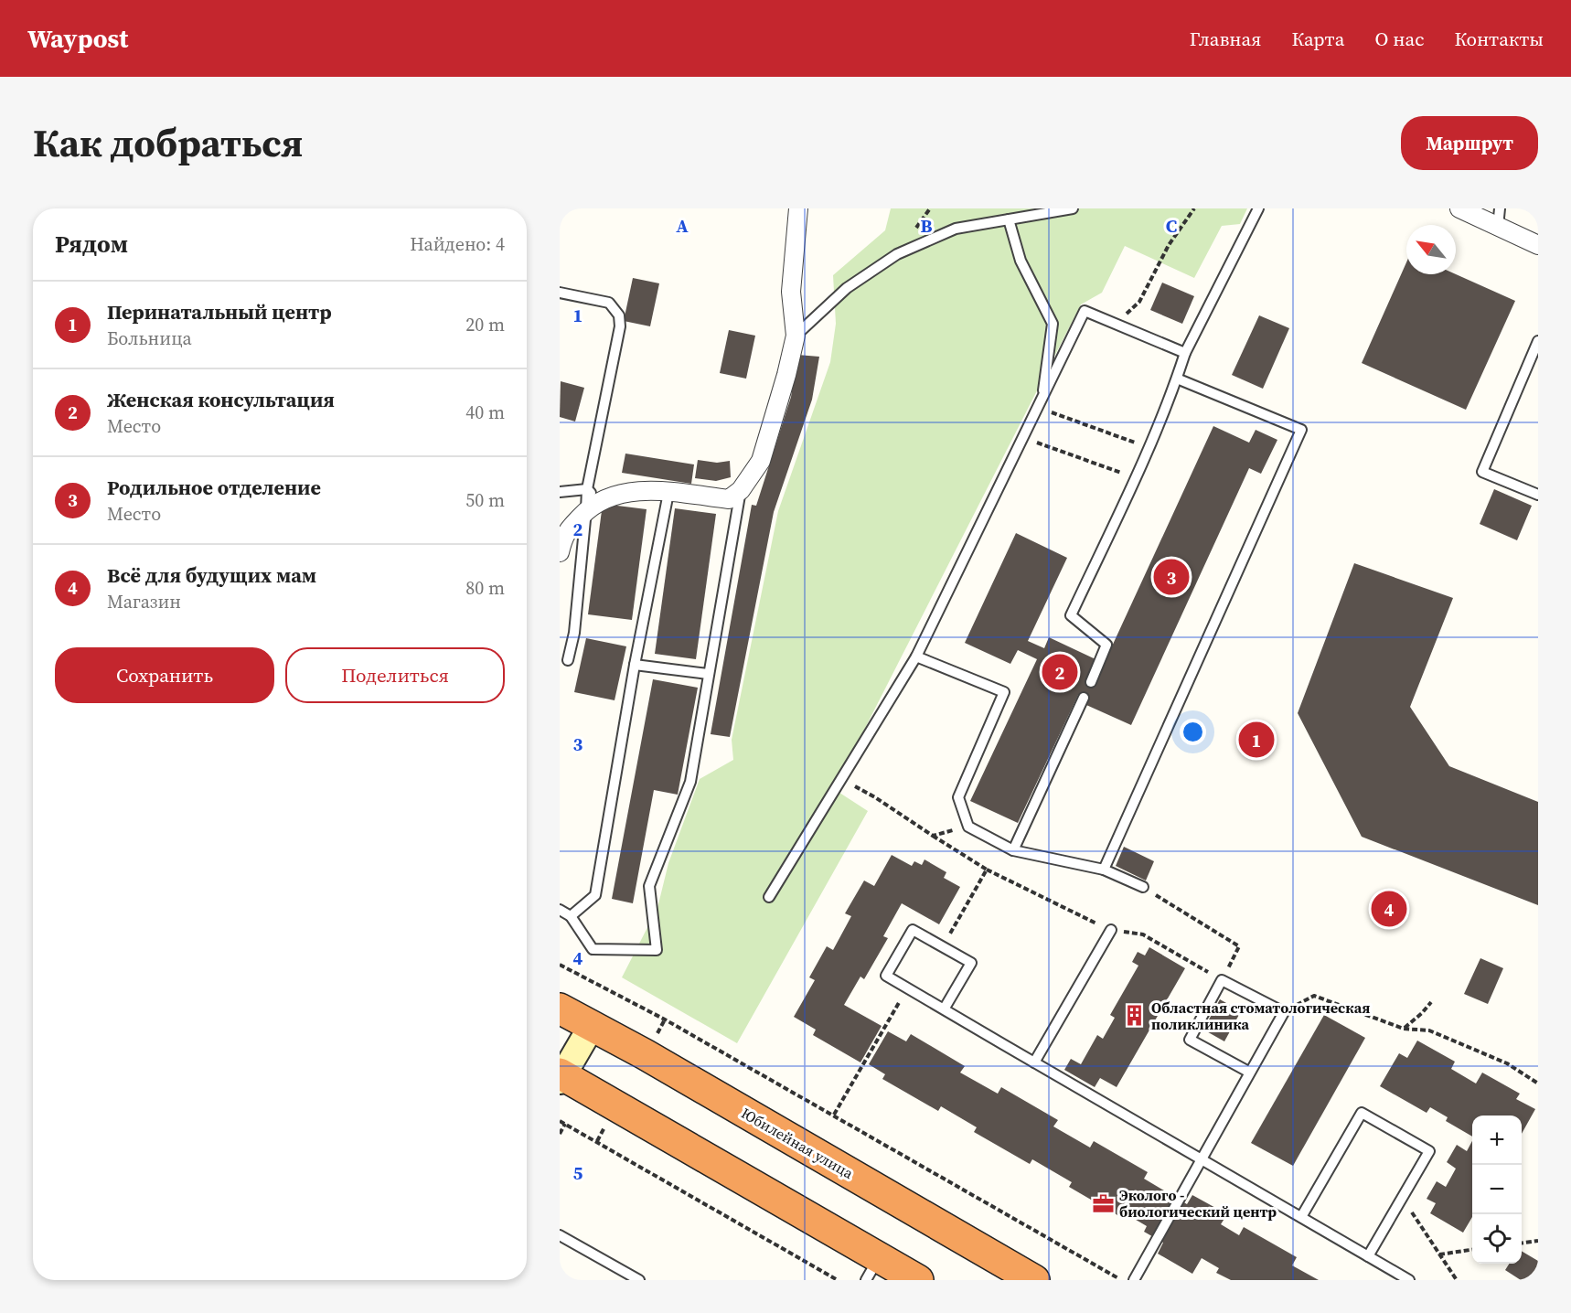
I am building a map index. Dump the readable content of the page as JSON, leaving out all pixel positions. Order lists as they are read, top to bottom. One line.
{"streets":{"highway":["Юбилейная улица"]},"places":{"building":["Областная стоматологическая поликлиника"],"office":["Эколого - биологический центр"]},"north":"top left","page":{"header":"Waypost","nav":["Главная","Карта","О нас","Контакты"],"title":"Как добраться","buttons":["Маршрут",["Сохранить","Поделиться"]],"heading":["Рядом","Найдено: 4"],"list":[{"mark":"1","name":"Перинатальный центр","note":"Больница","value":"20 m"},{"mark":"2","name":"Женская консультация","note":"Место","value":"40 m"},{"mark":"3","name":"Родильное отделение","note":"Место","value":"50 m"},{"mark":"4","name":"Всё для будущих мам","note":"Магазин","value":"80 m"}],"pins":["3","2","1","4"],"map_buttons":["+","−"]},"grid":{"columns":["A","B","C"],"rows":["1","2","3","4","5"]}}
